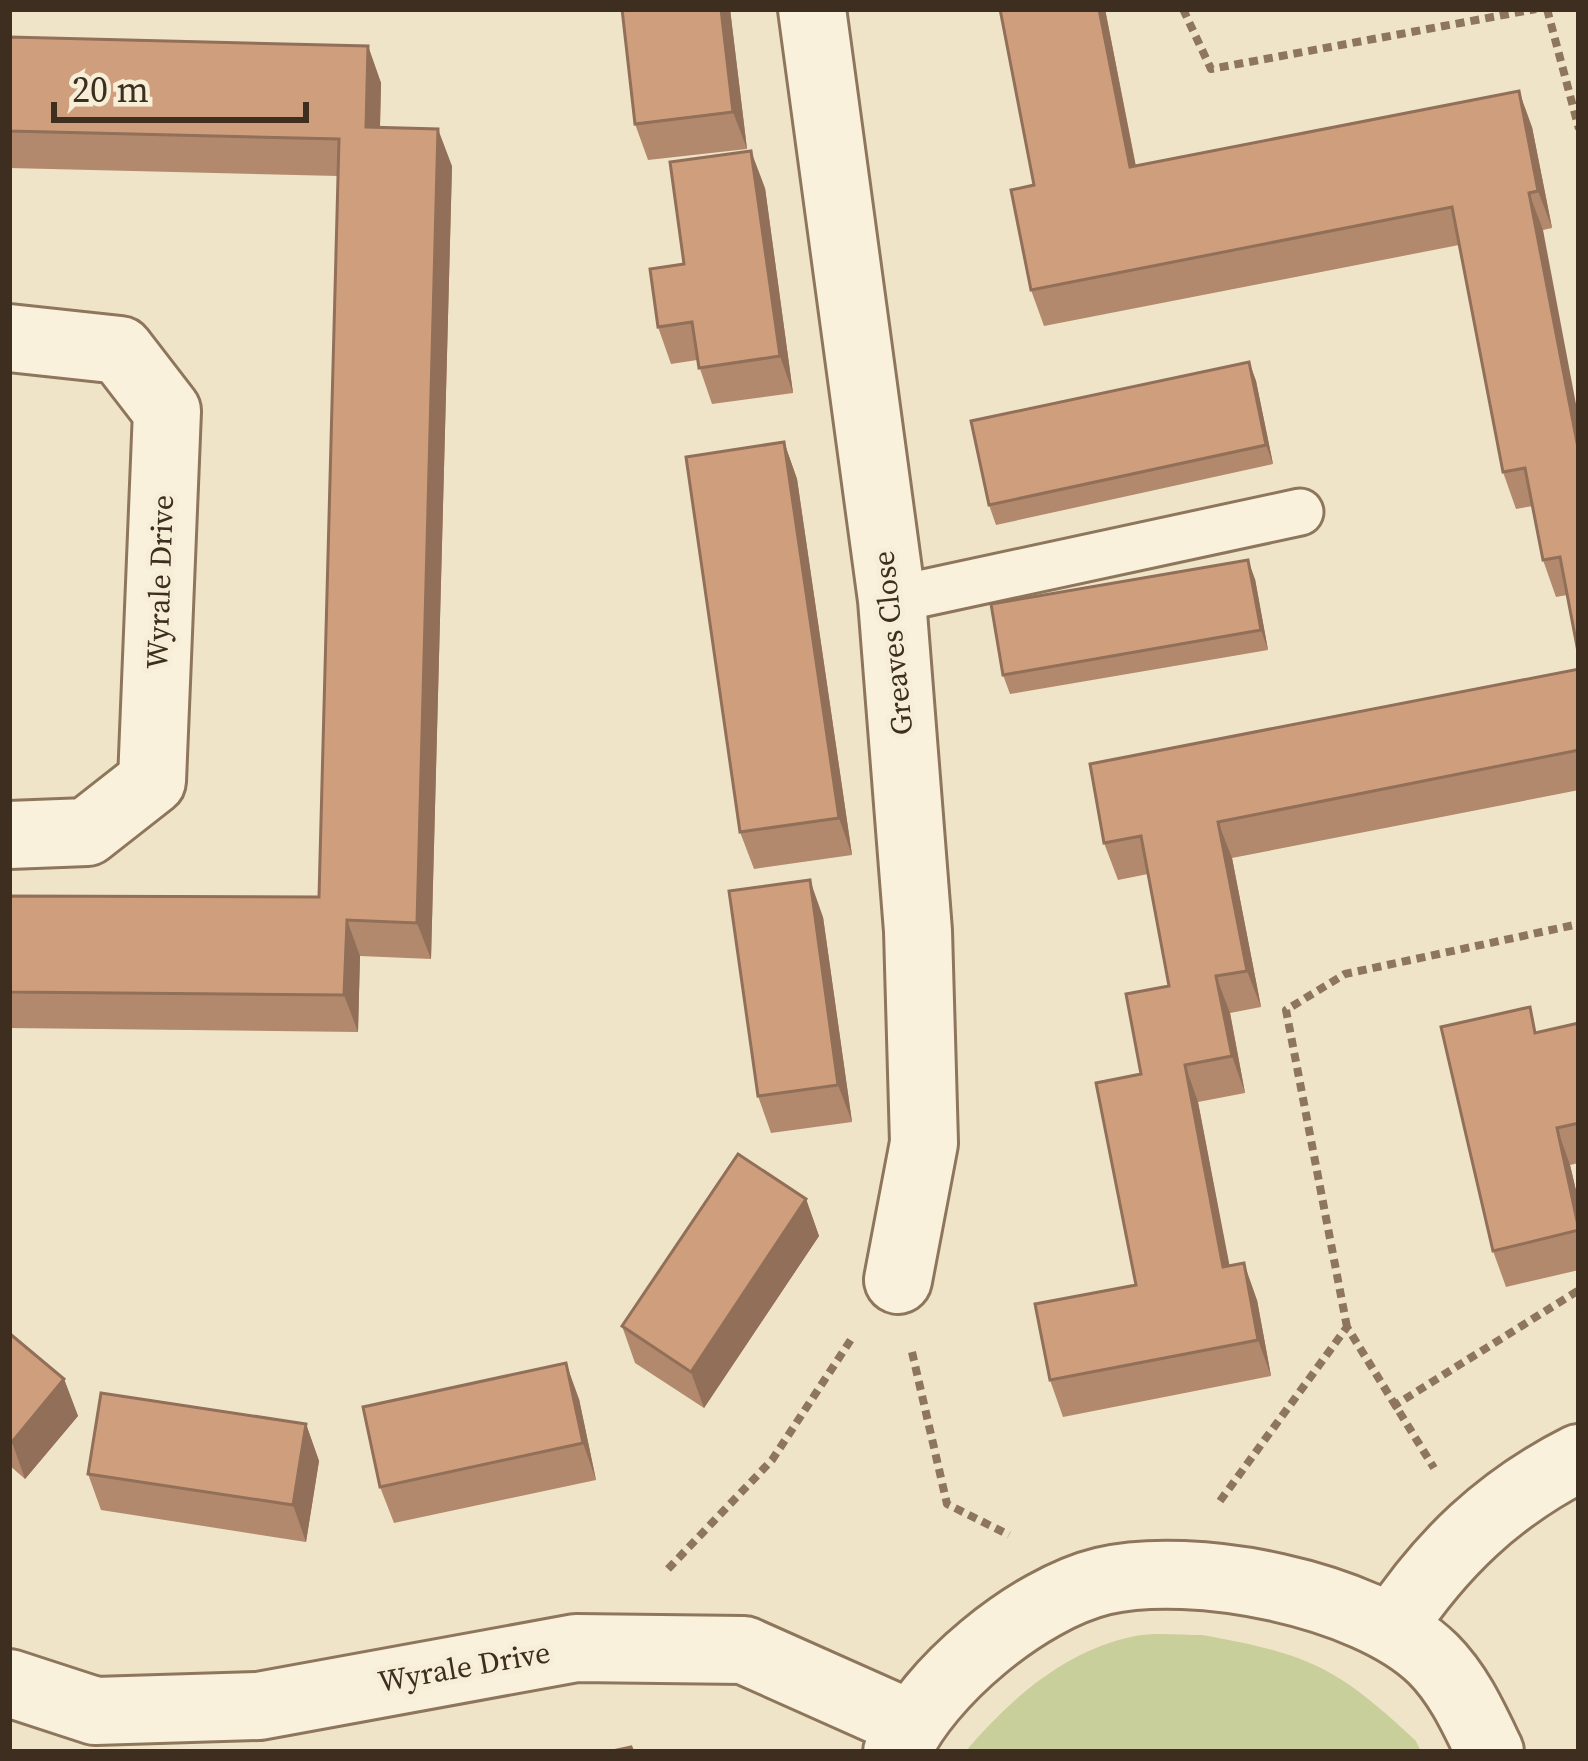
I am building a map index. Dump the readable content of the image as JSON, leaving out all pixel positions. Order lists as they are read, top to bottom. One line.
{"streets":{"street":["Wyrale Drive","Greaves Close"]},"scale_bar":"20 m"}
